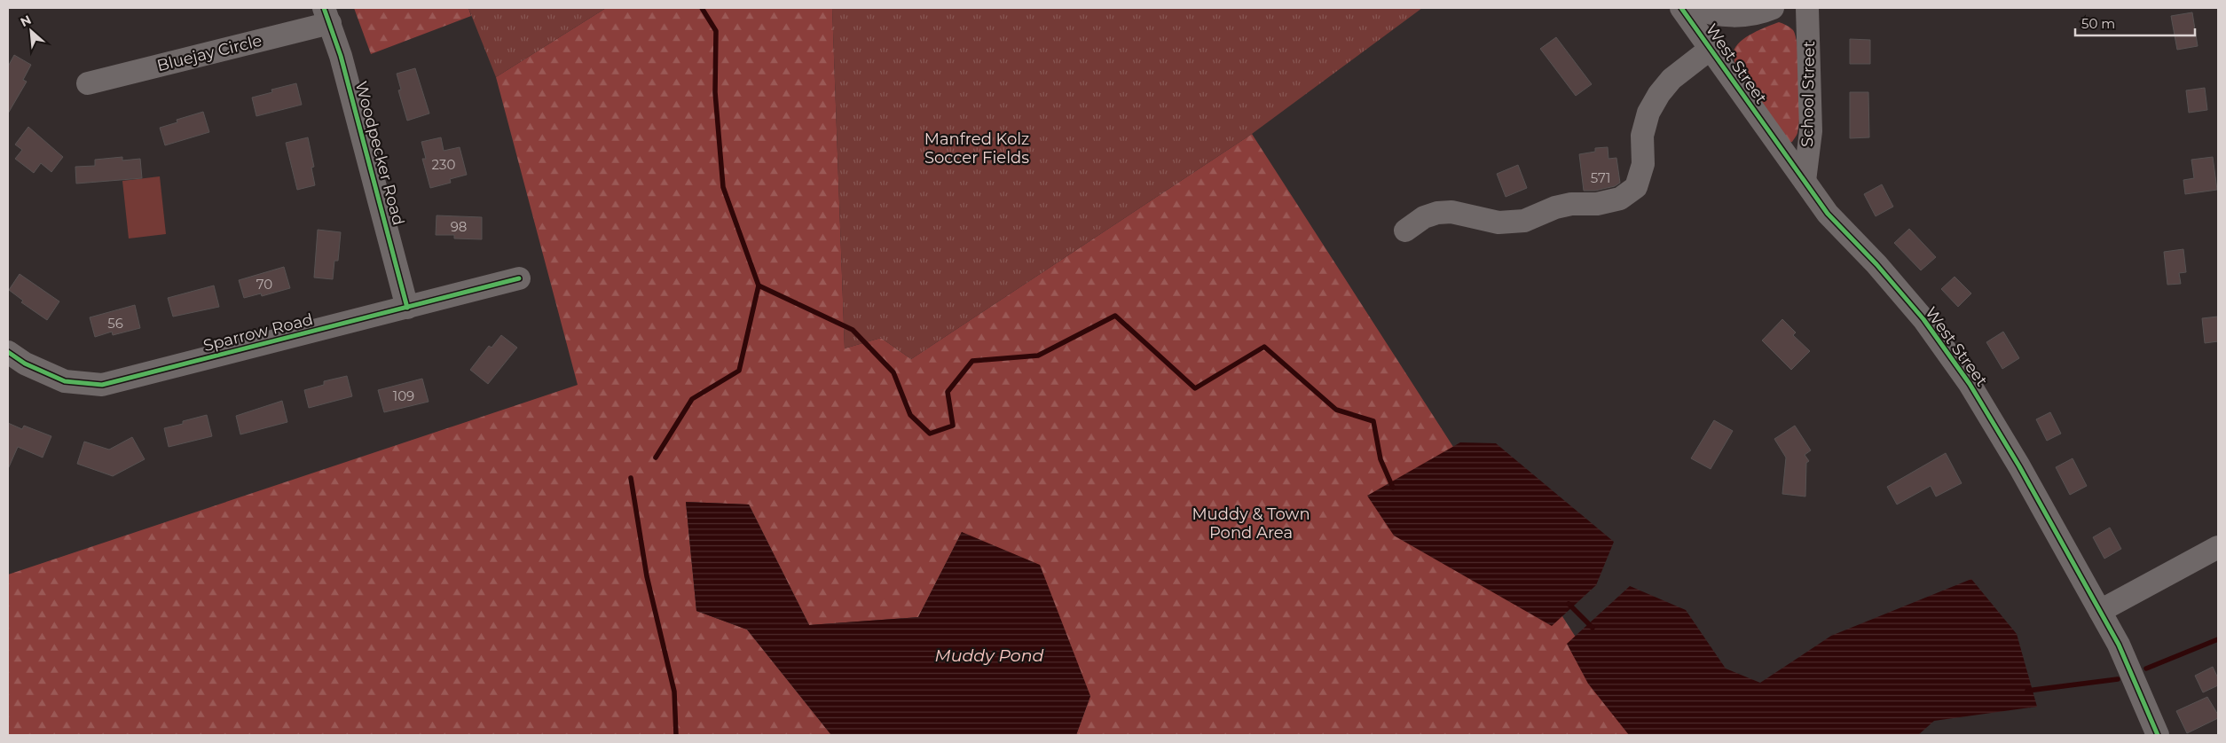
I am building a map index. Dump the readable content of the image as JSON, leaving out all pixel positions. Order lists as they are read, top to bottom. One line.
{"streets":{"street":["Bluejay Circle","West Street","School Street","Woodpecker Road","Sparrow Road"]},"crossings":[["Bluejay Circle","Woodpecker Road"],["West Street","School Street"],["Woodpecker Road","Sparrow Road"]],"water":["Muddy Pond"],"parks":["Manfred Kolz Soccer Fields","Muddy & Town Pond Area"],"house_numbers":["230","571","98","70","56","109"],"scale_bar":"50 m","north":"top left"}
